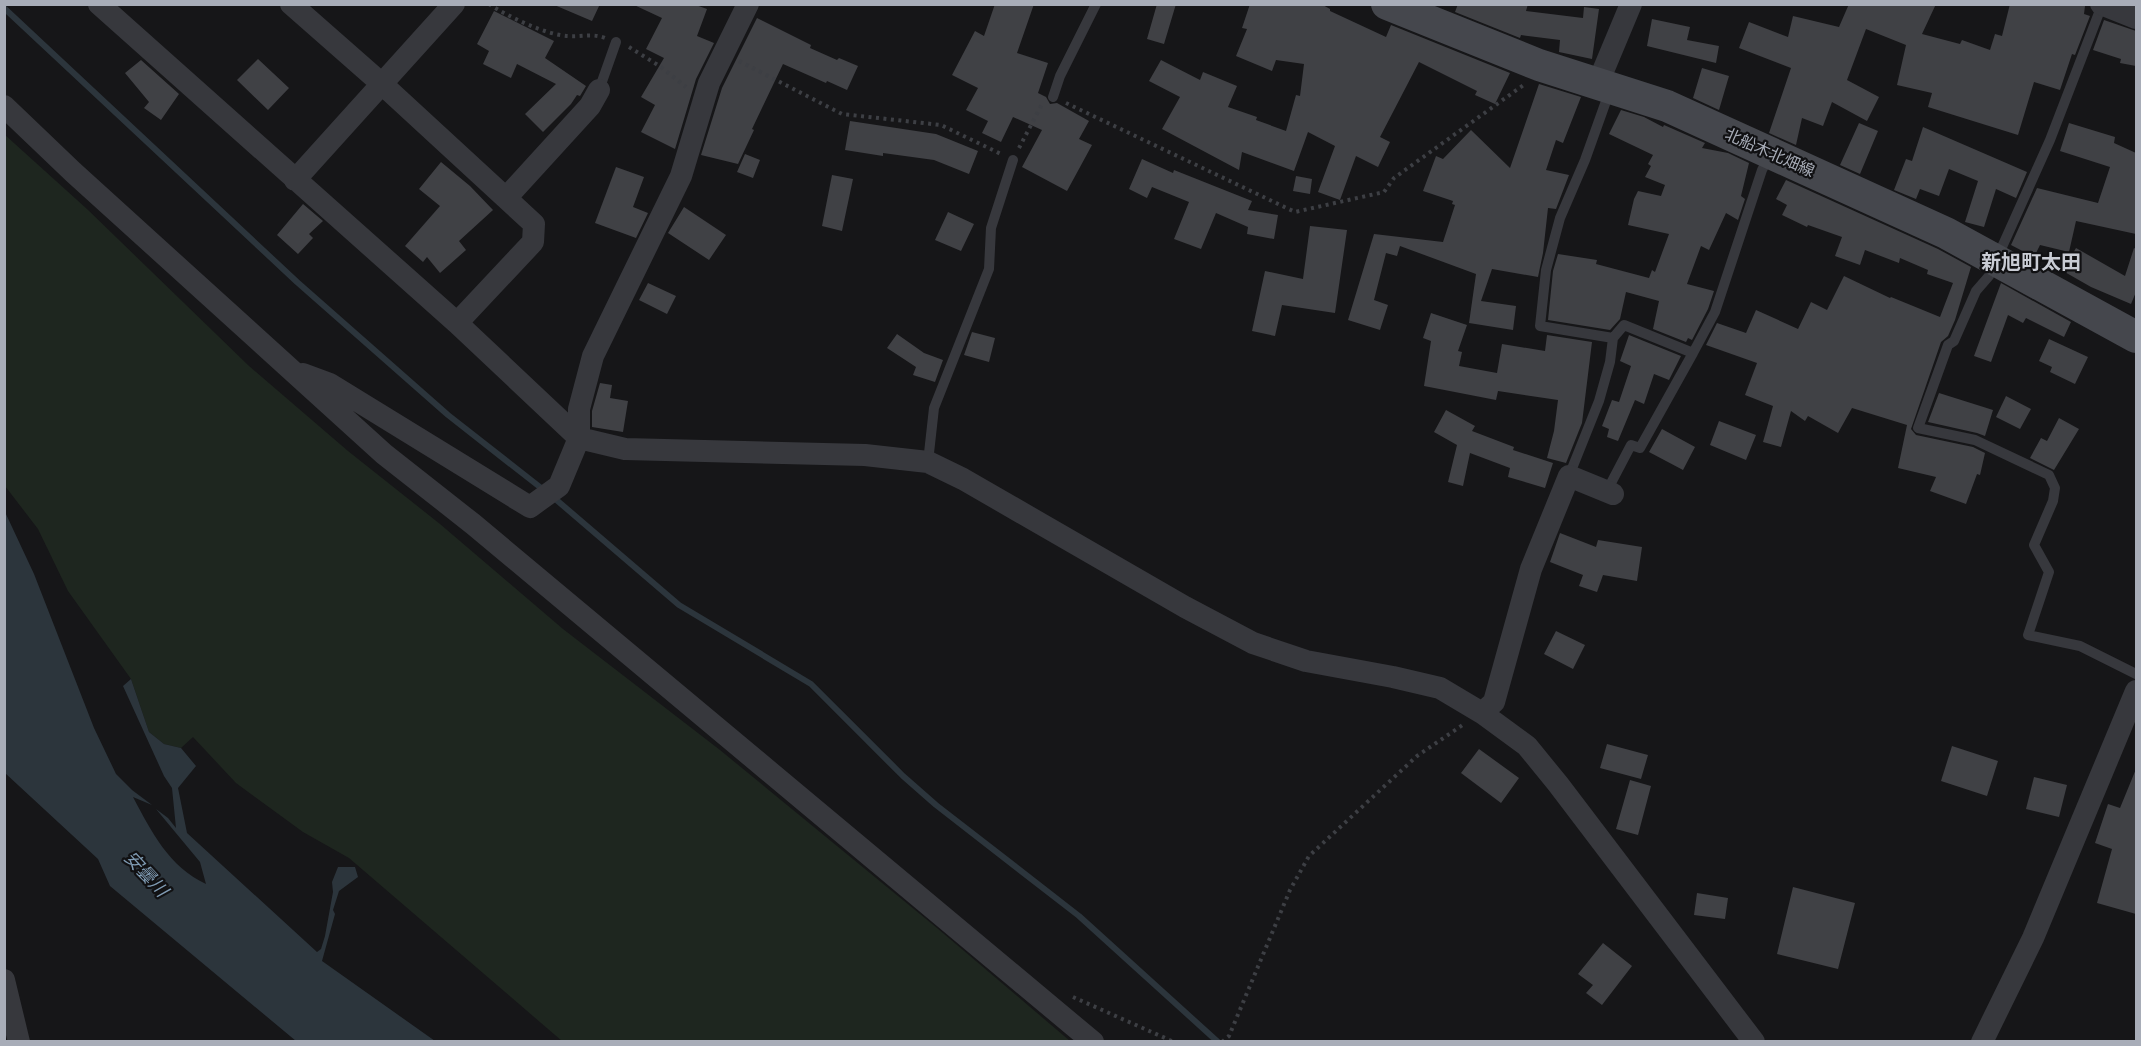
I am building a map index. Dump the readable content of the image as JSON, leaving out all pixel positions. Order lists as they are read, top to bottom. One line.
{"streets":{"main road":["北船木北畑線"]},"districts":["新旭町太田"],"water":["安曇川"]}
